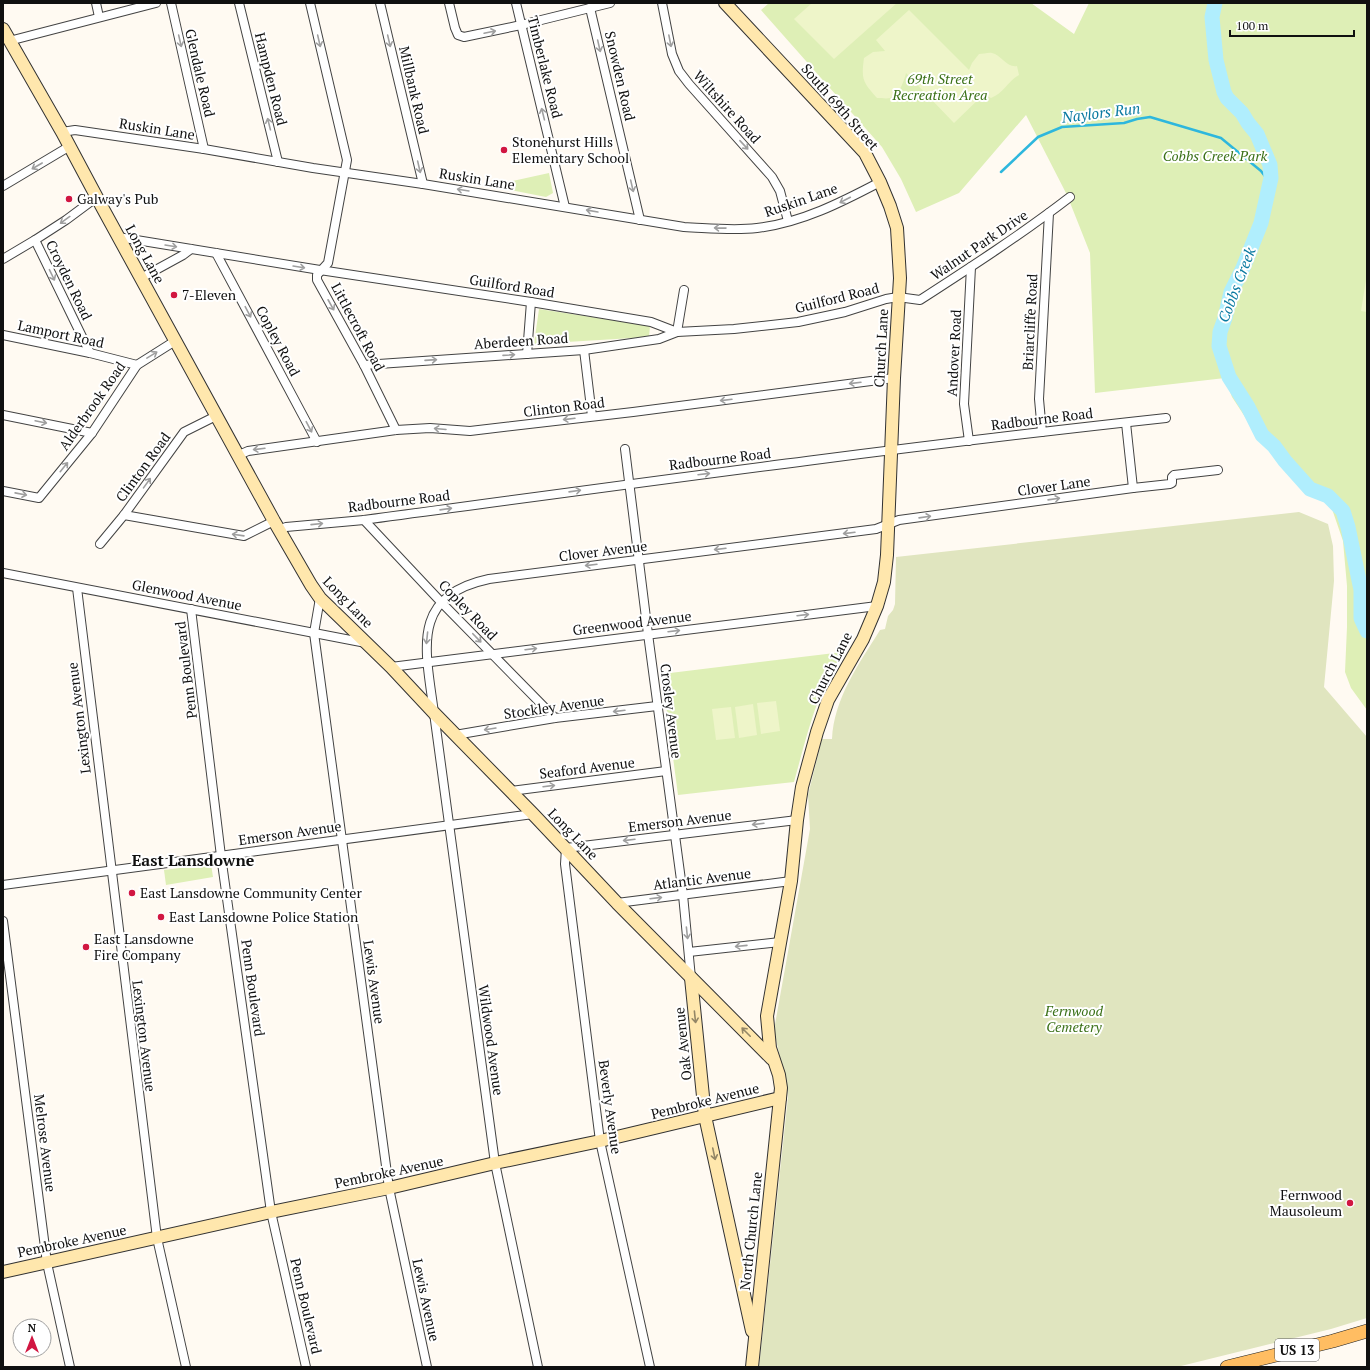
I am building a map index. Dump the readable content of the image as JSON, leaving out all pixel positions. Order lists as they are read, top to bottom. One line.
{"streets":{"main road":["US 13"],"street":["Timberlake Road","Glendale Road","Snowden Road","Hampden Road","Millbank Road","Wiltshire Road","South 69th Street","Ruskin Lane","Walnut Park Drive","Long Lane","Croyden Road","Guilford Road","Briarcliffe Road","Littlecroft Road","Lamport Road","Copley Road","Aberdeen Road","Church Lane","Andover Road","Alderbrook Road","Clinton Road","Radbourne Road","Clover Lane","Clover Avenue","Glenwood Avenue","Greenwood Avenue","Penn Boulevard","Stockley Avenue","Crosley Avenue","Lexington Avenue","Seaford Avenue","Emerson Avenue","Atlantic Avenue","Lewis Avenue","Wildwood Avenue","Oak Avenue","Pembroke Avenue","Beverly Avenue","Melrose Avenue","North Church Lane"]},"crossings":[["Timberlake Road","Ruskin Lane"],["Glendale Road","Ruskin Lane"],["Snowden Road","Ruskin Lane"],["Hampden Road","Ruskin Lane"],["Millbank Road","Ruskin Lane"],["Wiltshire Road","Ruskin Lane"],["South 69th Street","Ruskin Lane"],["South 69th Street","Walnut Park Drive"],["South 69th Street","Guilford Road"],["South 69th Street","Church Lane"],["Ruskin Lane","Long Lane"],["Ruskin Lane","Littlecroft Road"],["Walnut Park Drive","Guilford Road"],["Walnut Park Drive","Briarcliffe Road"],["Walnut Park Drive","Church Lane"],["Walnut Park Drive","Andover Road"],["Long Lane","Guilford Road"],["Long Lane","Church Lane"],["Long Lane","Alderbrook Road"],["Long Lane","Clinton Road"],["Long Lane","Radbourne Road"],["Long Lane","Clover Avenue"],["Long Lane","Glenwood Avenue"],["Long Lane","Greenwood Avenue"],["Long Lane","Stockley Avenue"],["Long Lane","Crosley Avenue"],["Long Lane","Seaford Avenue"],["Long Lane","Emerson Avenue"],["Long Lane","Atlantic Avenue"],["Long Lane","Lewis Avenue"],["Long Lane","Wildwood Avenue"],["Long Lane","Oak Avenue"],["Long Lane","Beverly Avenue"],["Croyden Road","Lamport Road"],["Guilford Road","Littlecroft Road"],["Guilford Road","Copley Road"],["Guilford Road","Aberdeen Road"],["Guilford Road","Church Lane"],["Briarcliffe Road","Radbourne Road"],["Littlecroft Road","Aberdeen Road"],["Littlecroft Road","Clinton Road"],["Lamport Road","Alderbrook Road"],["Copley Road","Clinton Road"],["Copley Road","Radbourne Road"],["Copley Road","Clover Avenue"],["Copley Road","Greenwood Avenue"],["Copley Road","Stockley Avenue"],["Church Lane","Clinton Road"],["Church Lane","Radbourne Road"],["Church Lane","Clover Lane"],["Church Lane","Clover Avenue"],["Church Lane","Greenwood Avenue"],["Church Lane","Emerson Avenue"],["Church Lane","Atlantic Avenue"],["Church Lane","Pembroke Avenue"],["Church Lane","North Church Lane"],["Andover Road","Radbourne Road"],["Clinton Road","Radbourne Road"],["Radbourne Road","Crosley Avenue"],["Clover Lane","Clover Avenue"],["Clover Avenue","Greenwood Avenue"],["Clover Avenue","Crosley Avenue"],["Clover Avenue","Wildwood Avenue"],["Glenwood Avenue","Penn Boulevard"],["Glenwood Avenue","Lexington Avenue"],["Glenwood Avenue","Lewis Avenue"],["Greenwood Avenue","Crosley Avenue"],["Penn Boulevard","Emerson Avenue"],["Penn Boulevard","Pembroke Avenue"],["Stockley Avenue","Crosley Avenue"],["Crosley Avenue","Seaford Avenue"],["Crosley Avenue","Emerson Avenue"],["Crosley Avenue","Atlantic Avenue"],["Crosley Avenue","Oak Avenue"],["Lexington Avenue","Emerson Avenue"],["Lexington Avenue","Pembroke Avenue"],["Emerson Avenue","Lewis Avenue"],["Emerson Avenue","Wildwood Avenue"],["Emerson Avenue","Beverly Avenue"],["Lewis Avenue","Pembroke Avenue"],["Wildwood Avenue","Pembroke Avenue"],["Oak Avenue","Pembroke Avenue"],["Oak Avenue","North Church Lane"],["Pembroke Avenue","Beverly Avenue"],["Pembroke Avenue","Melrose Avenue"],["Pembroke Avenue","North Church Lane"]],"one_way":["Timberlake Road","Glendale Road","Snowden Road","Hampden Road","Millbank Road","Wiltshire Road","Ruskin Lane","Croyden Road","Littlecroft Road","Copley Road","Aberdeen Road","Alderbrook Road","Clover Lane","Clover Avenue","Greenwood Avenue","Stockley Avenue","Seaford Avenue","Atlantic Avenue","Oak Avenue"],"districts":["East Lansdowne"],"water":["Naylors Run","Cobbs Creek"],"parks":["69th Street Recreation Area","Cobbs Creek Park","Fernwood Cemetery"],"places":["Stonehurst Hills Elementary School","Galway's Pub","7-Eleven","East Lansdowne Community Center","East Lansdowne Police Station","East Lansdowne Fire Company","Fernwood Mausoleum"],"scale_bar":"100 m","north":"top"}
